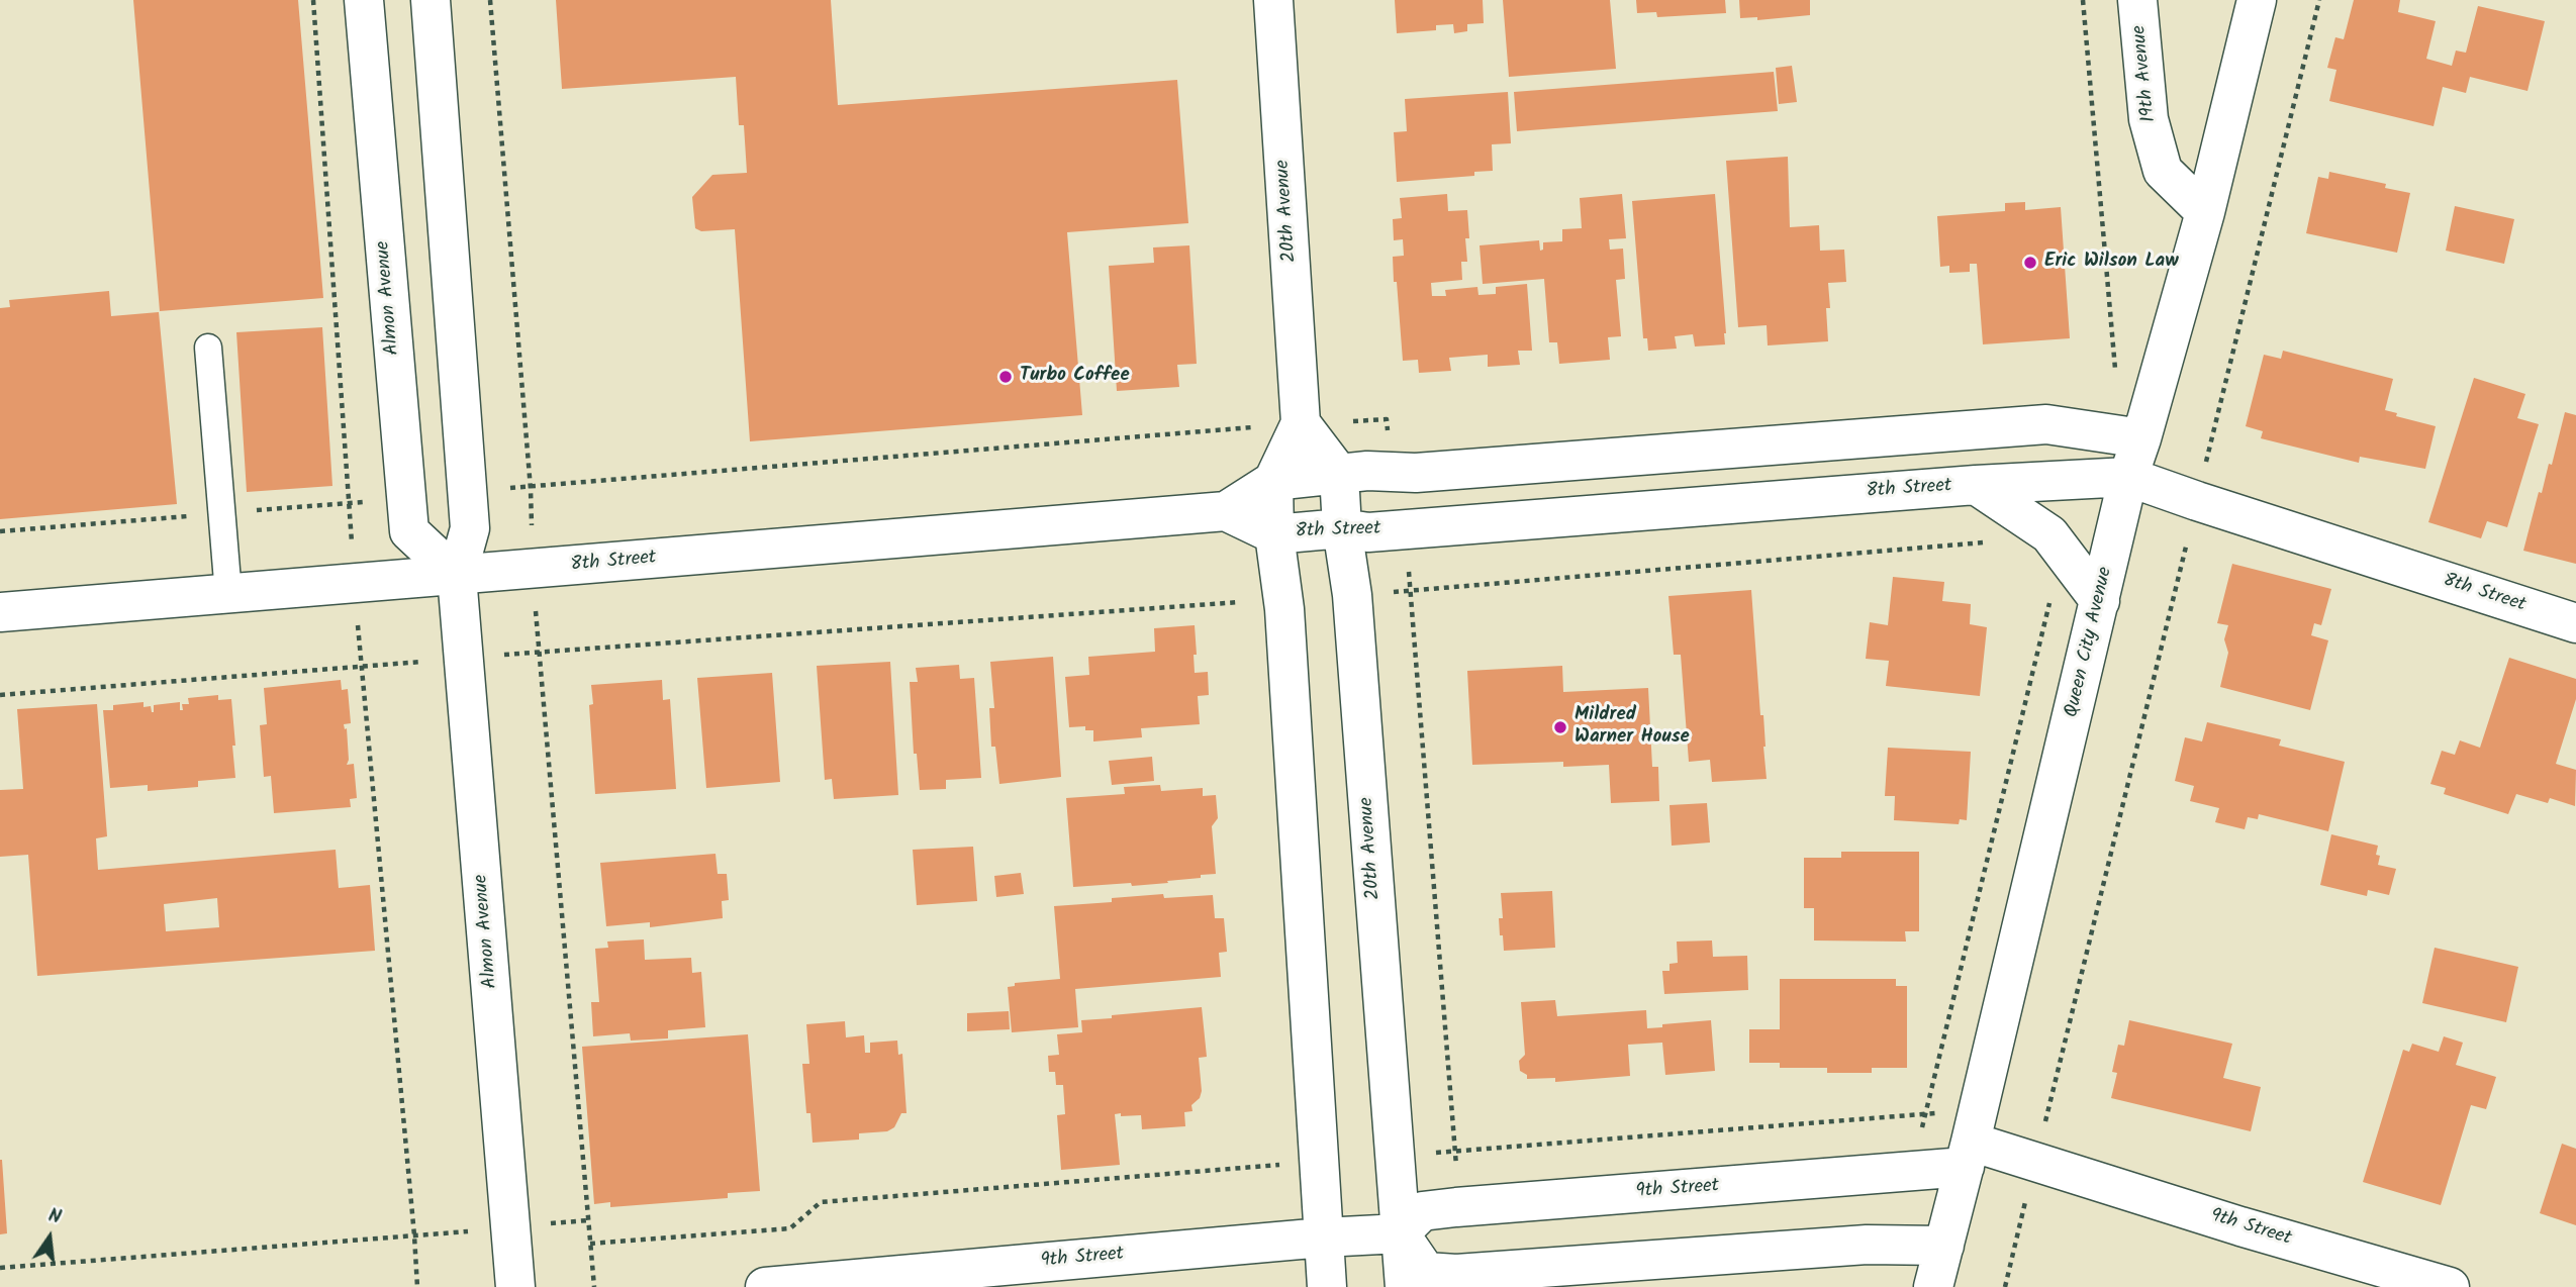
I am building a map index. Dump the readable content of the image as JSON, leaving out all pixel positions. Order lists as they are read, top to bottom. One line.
{"streets":{"street":["19th Avenue","20th Avenue","Almon Avenue","8th Street","Queen City Avenue","9th Street"]},"crossings":[["19th Avenue","Queen City Avenue"],["20th Avenue","8th Street"],["20th Avenue","9th Street"],["Almon Avenue","8th Street"],["8th Street","Queen City Avenue"],["Queen City Avenue","9th Street"]],"places":["Eric Wilson Law","Turbo Coffee","Mildred Warner House"],"north":"top"}
